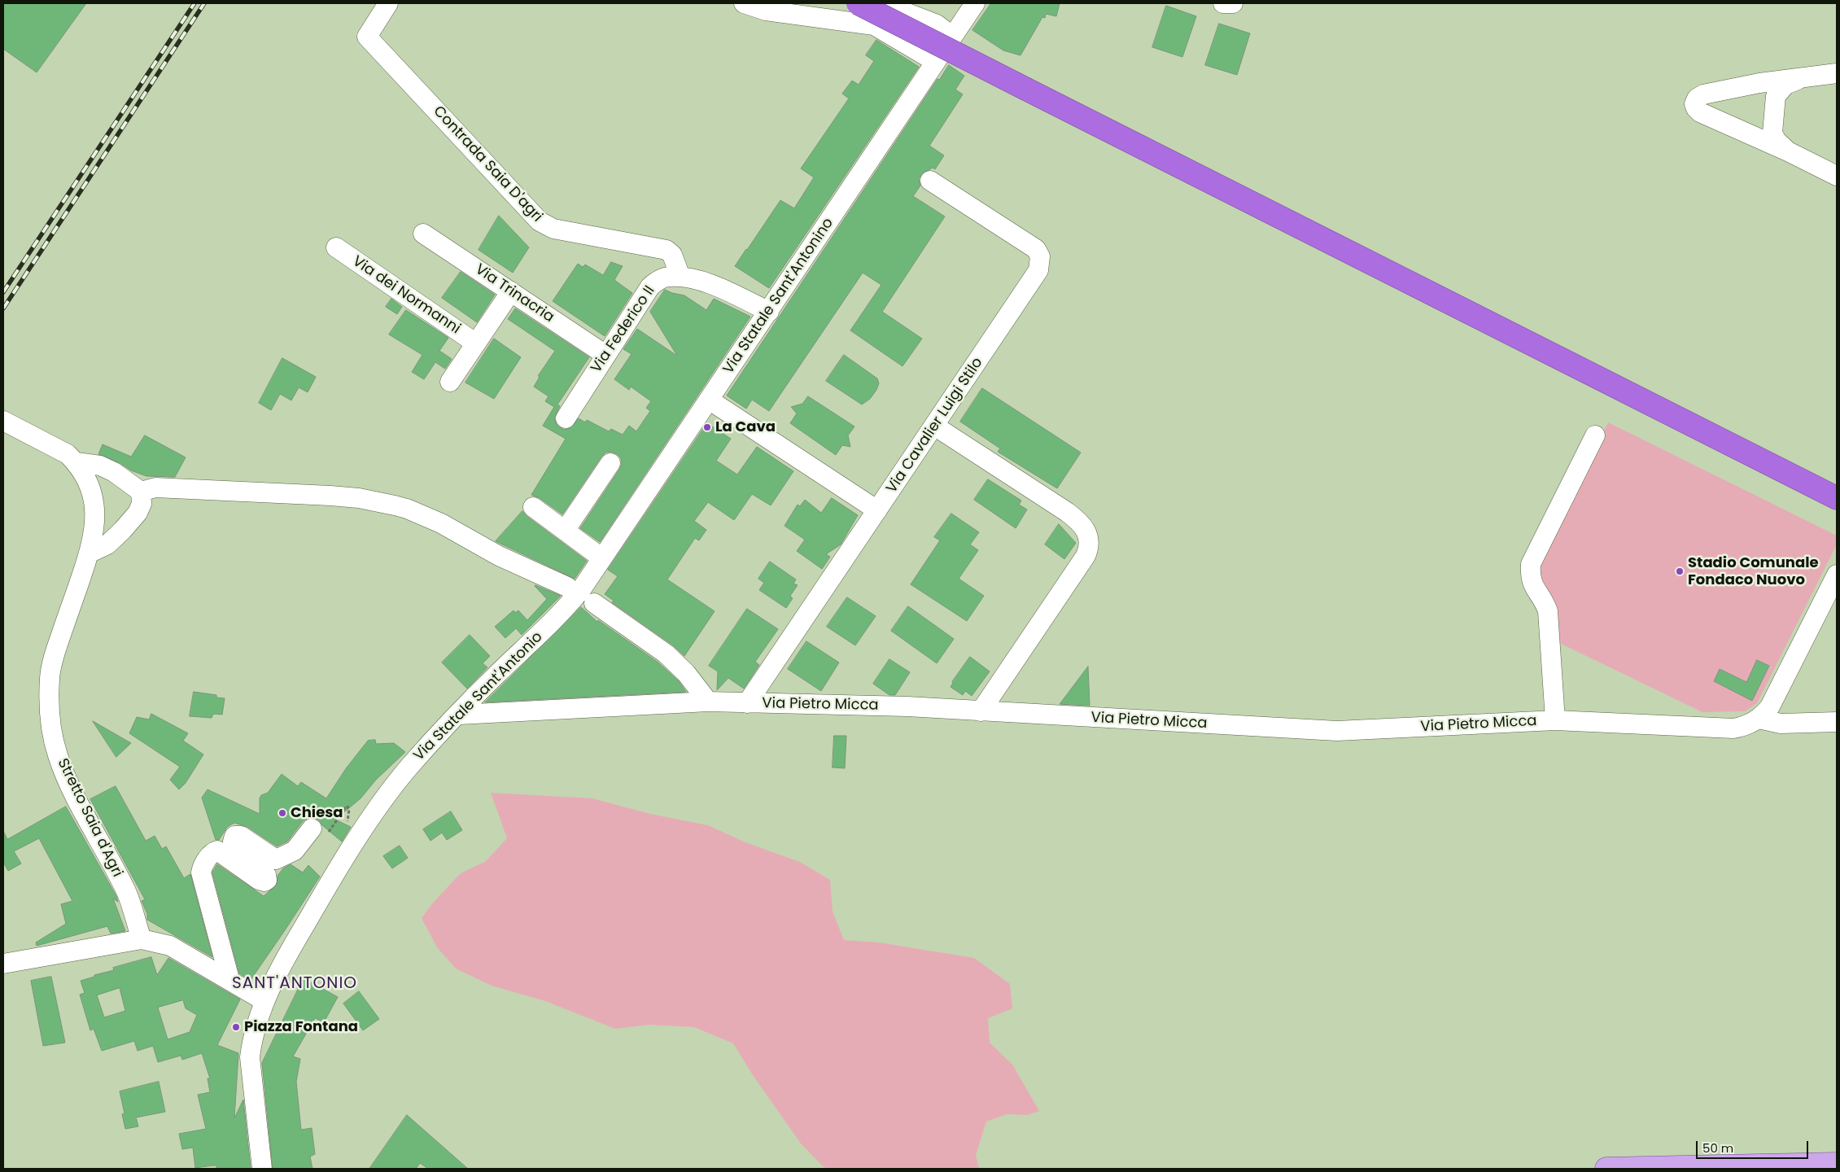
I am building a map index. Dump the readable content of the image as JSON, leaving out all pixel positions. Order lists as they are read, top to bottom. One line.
{"streets":{"street":["Contrada Saia D'agri","Via Trinacria","Via dei Normanni","Via Statale Sant'Antonino","Via Federico II","Via Cavalier Luigi Stilo","Via Statale Sant'Antonio","Via Pietro Micca","Stretto Saia d'Agri"]},"crossings":[["Contrada Saia D'agri","Via Federico II"],["Via Trinacria","Via dei Normanni"],["Via Trinacria","Via Federico II"],["Via Statale Sant'Antonino","Via Federico II"],["Via Statale Sant'Antonino","Via Statale Sant'Antonio"],["Via Cavalier Luigi Stilo","Via Pietro Micca"],["Via Statale Sant'Antonio","Via Pietro Micca"]],"districts":["SANT'ANTONIO"],"places":["La Cava","Stadio Comunale Fondaco Nuovo","Chiesa","Piazza Fontana"],"scale_bar":"50 m"}
